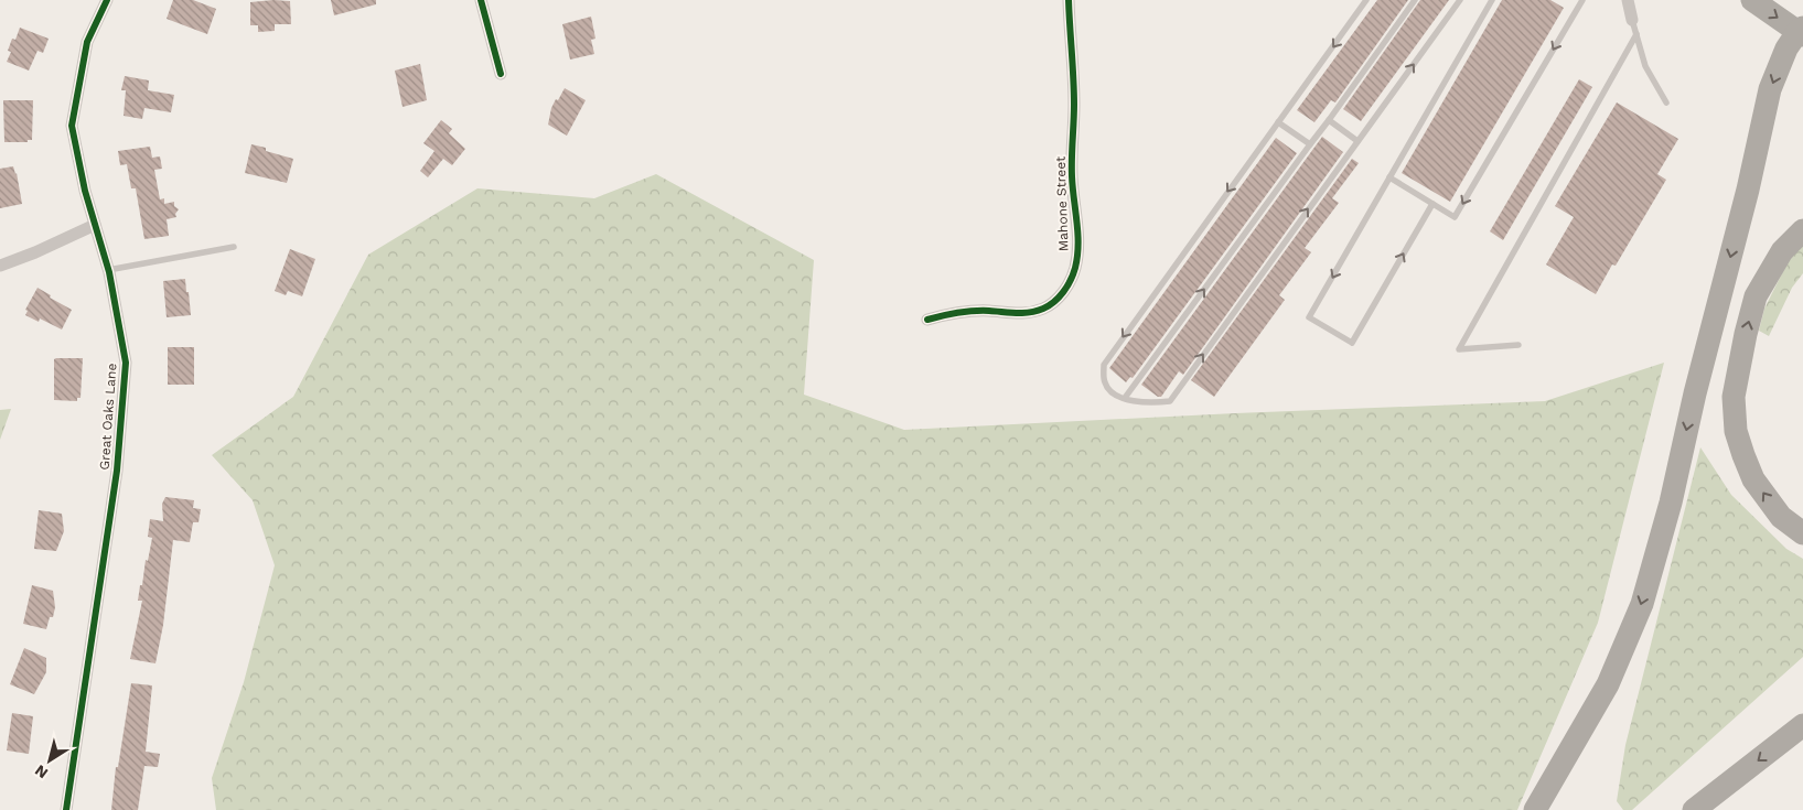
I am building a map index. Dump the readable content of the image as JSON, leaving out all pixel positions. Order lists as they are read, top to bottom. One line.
{"streets":{"street":["Mahone Street","Great Oaks Lane"]},"north":"bottom left"}
